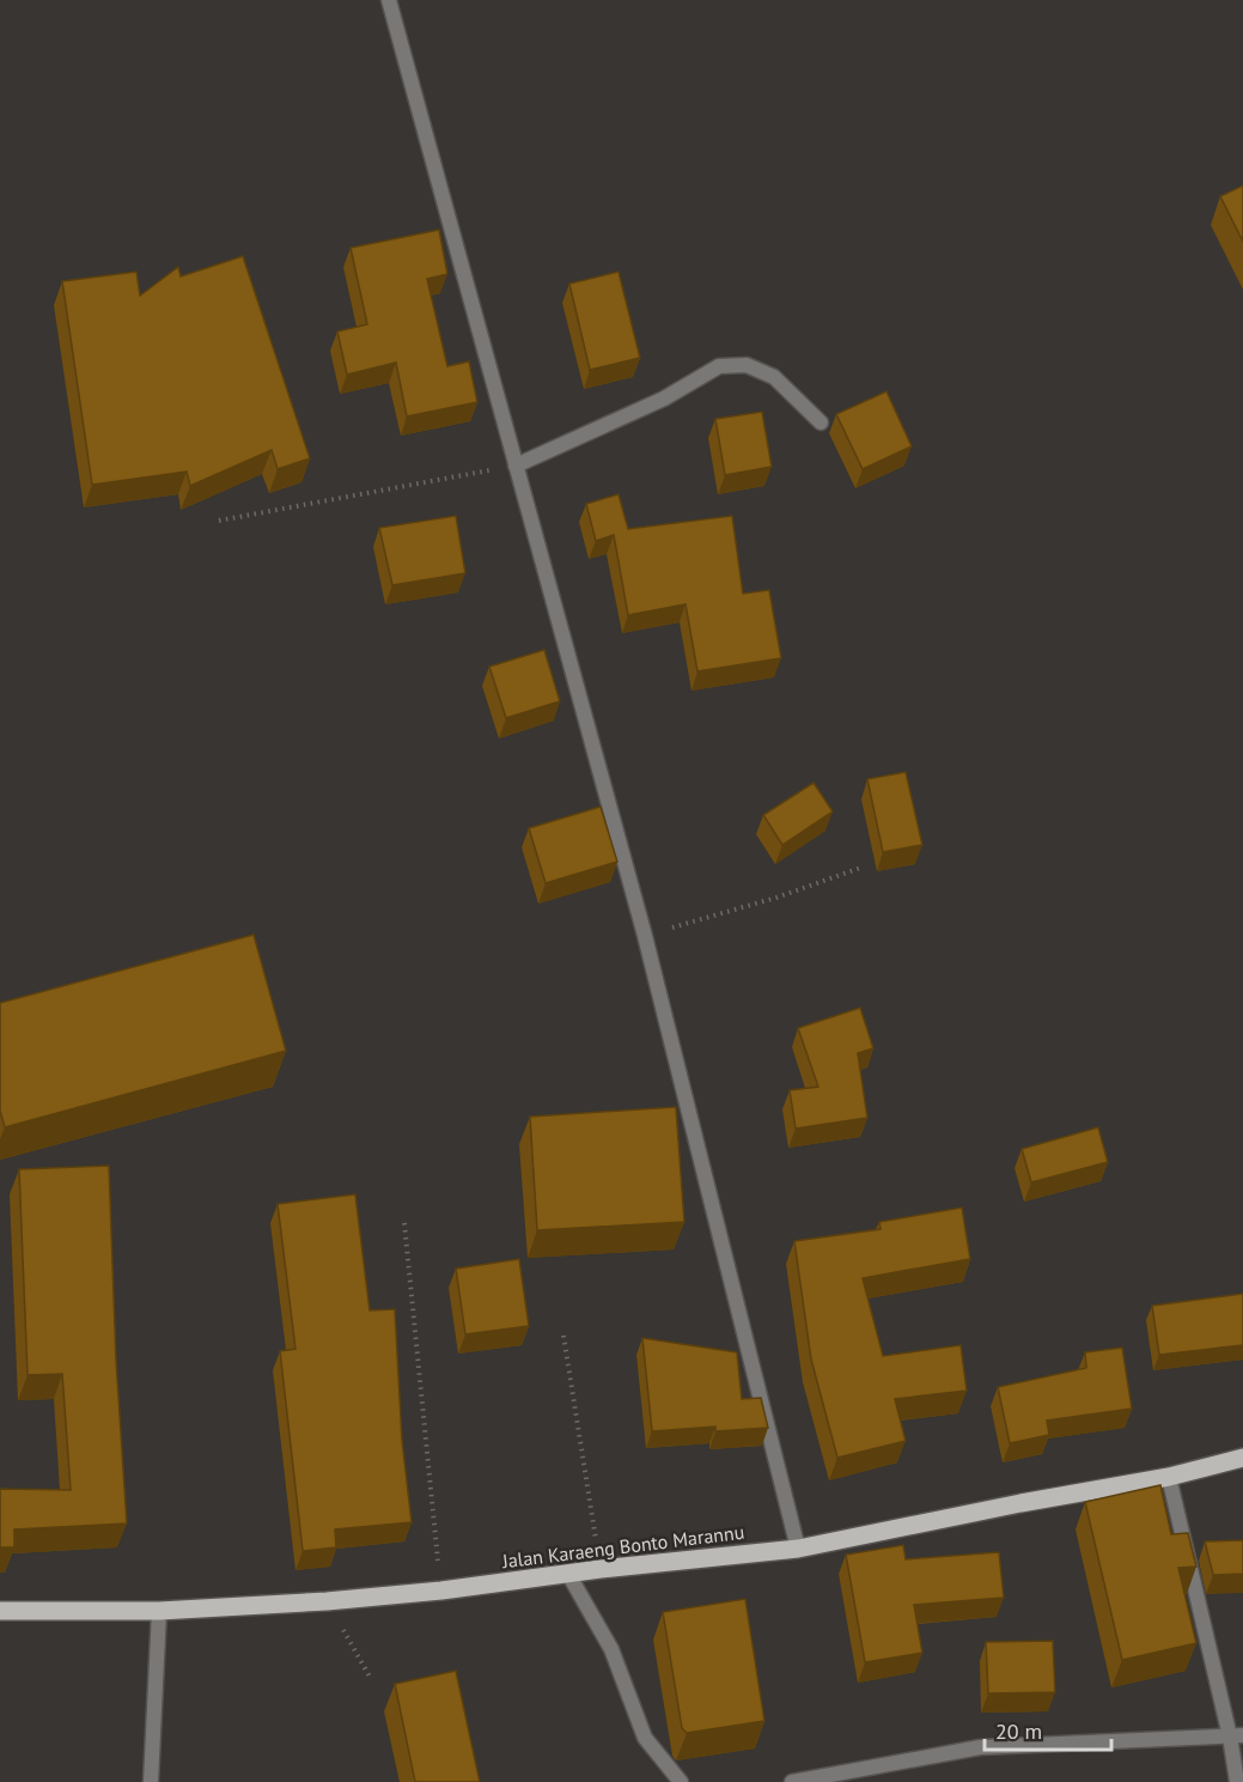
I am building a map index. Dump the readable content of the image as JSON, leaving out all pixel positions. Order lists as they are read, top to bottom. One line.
{"streets":{"main road":["Jalan Karaeng Bonto Marannu"]},"scale_bar":"20 m"}
